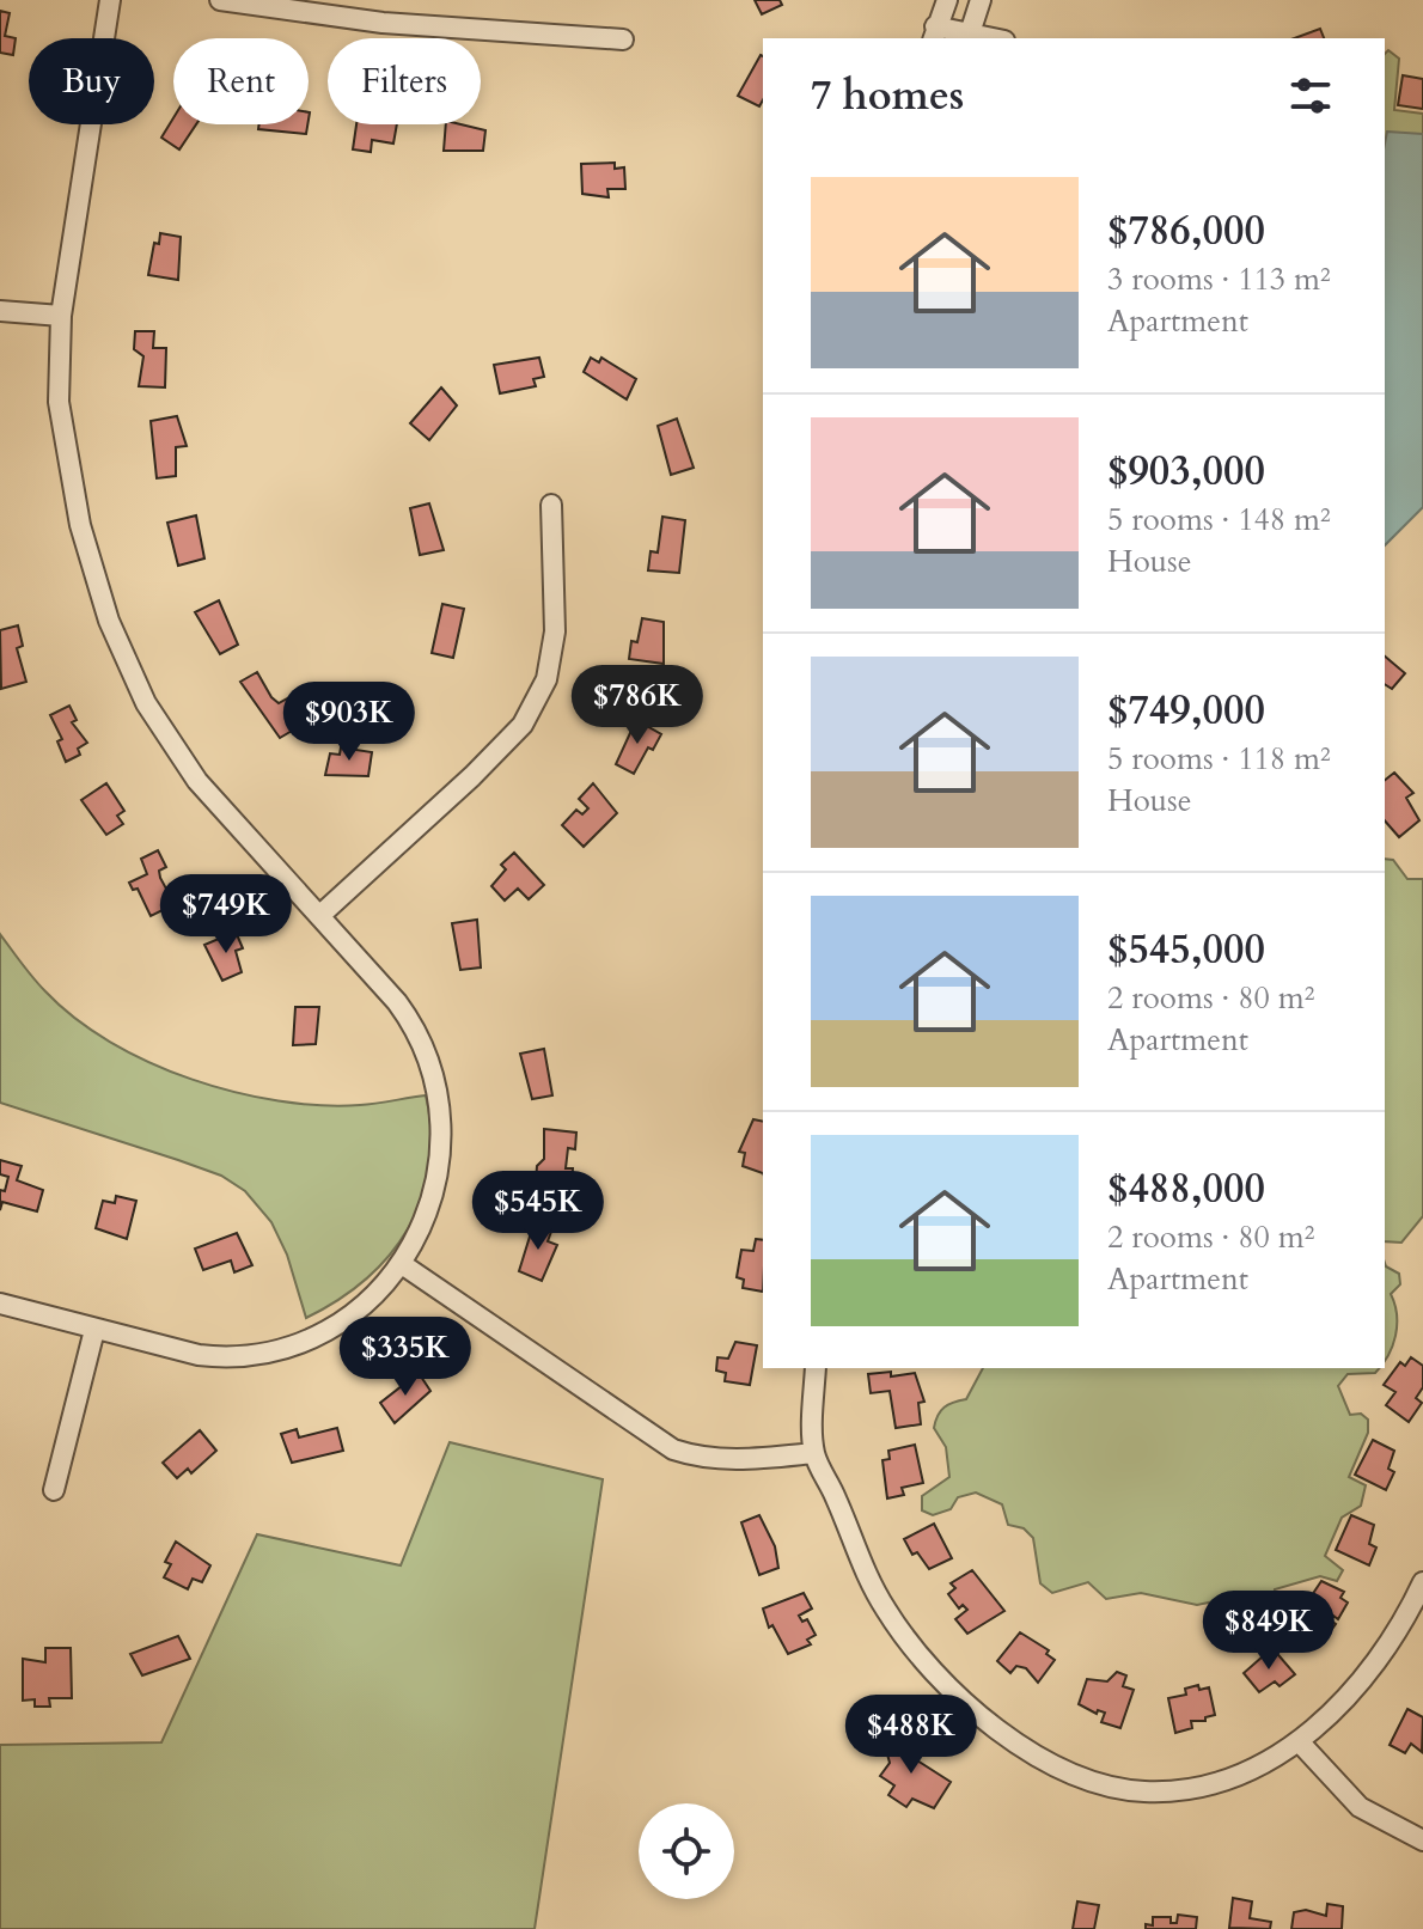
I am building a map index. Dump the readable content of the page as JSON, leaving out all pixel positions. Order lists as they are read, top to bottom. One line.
{"page":{"chip":["Buy","Rent","Filters"],"heading":"7 homes","list":[{"name":"$786,000","note":"3 rooms · 113 m² · Apartment"},{"name":"$903,000","note":"5 rooms · 148 m² · House"},{"name":"$749,000","note":"5 rooms · 118 m² · House"},{"name":"$545,000","note":"2 rooms · 80 m² · Apartment"},{"name":"$488,000","note":"2 rooms · 80 m² · Apartment"}],"price":["$786K","$903K","$749K","$545K","$335K","$849K","$488K"]}}
